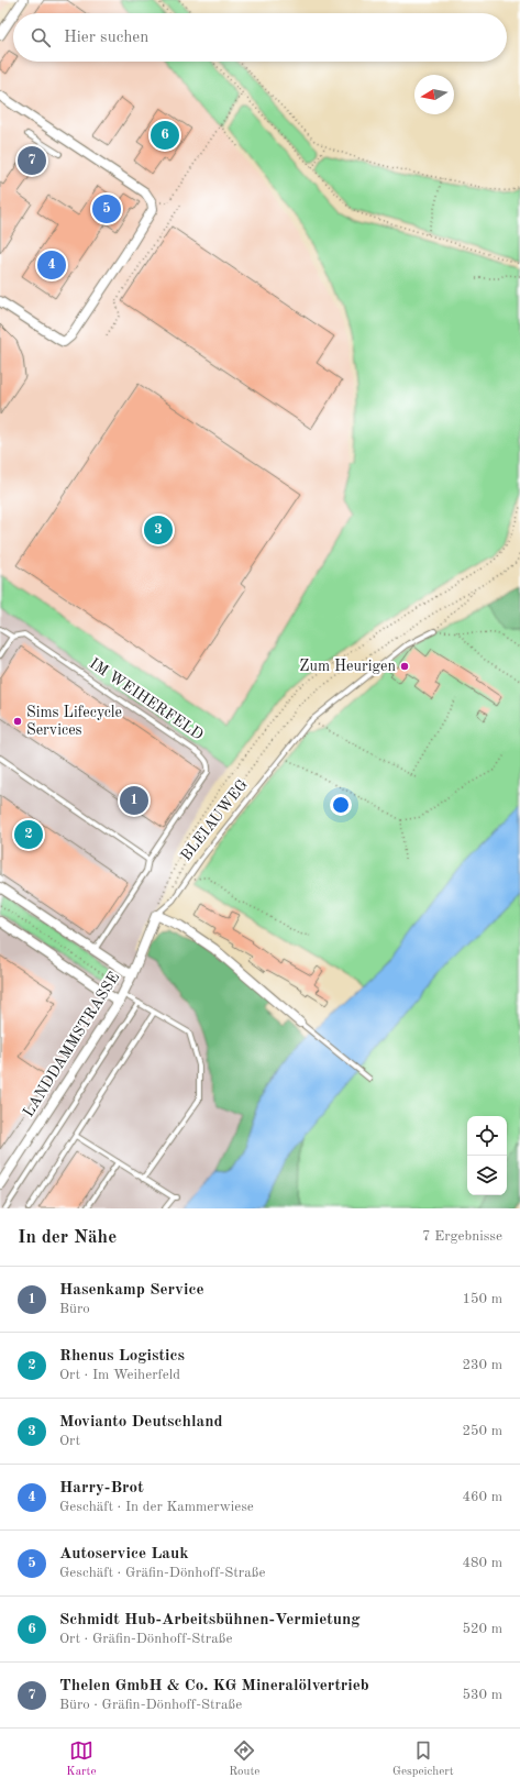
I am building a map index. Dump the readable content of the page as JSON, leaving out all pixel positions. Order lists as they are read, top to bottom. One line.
{"streets":{"street":["LANDDAMMSTRASSE"],"lane":["IM WEIHERFELD","BLEIAUWEG"]},"crossings":[["BLEIAUWEG","LANDDAMMSTRASSE"]],"places":["Zum Heurigen","Sims Lifecycle Services"],"north":"left","page":{"search":"Hier suchen","pins":["6","7","5","4","3","1","2"],"heading":["In der Nähe","7 Ergebnisse"],"list":[{"mark":"1","name":"Hasenkamp Service","note":"Büro","value":"150 m"},{"mark":"2","name":"Rhenus Logistics","note":"Ort · Im Weiherfeld","value":"230 m"},{"mark":"3","name":"Movianto Deutschland","note":"Ort","value":"250 m"},{"mark":"4","name":"Harry-Brot","note":"Geschäft · In der Kammerwiese","value":"460 m"},{"mark":"5","name":"Autoservice Lauk","note":"Geschäft · Gräfin-Dönhoff-Straße","value":"480 m"},{"mark":"6","name":"Schmidt Hub-Arbeitsbühnen-Vermietung","note":"Ort · Gräfin-Dönhoff-Straße","value":"520 m"},{"mark":"7","name":"Thelen GmbH & Co. KG Mineralölvertrieb","note":"Büro · Gräfin-Dönhoff-Straße","value":"530 m"}],"nav":["Karte","Route","Gespeichert"]}}
